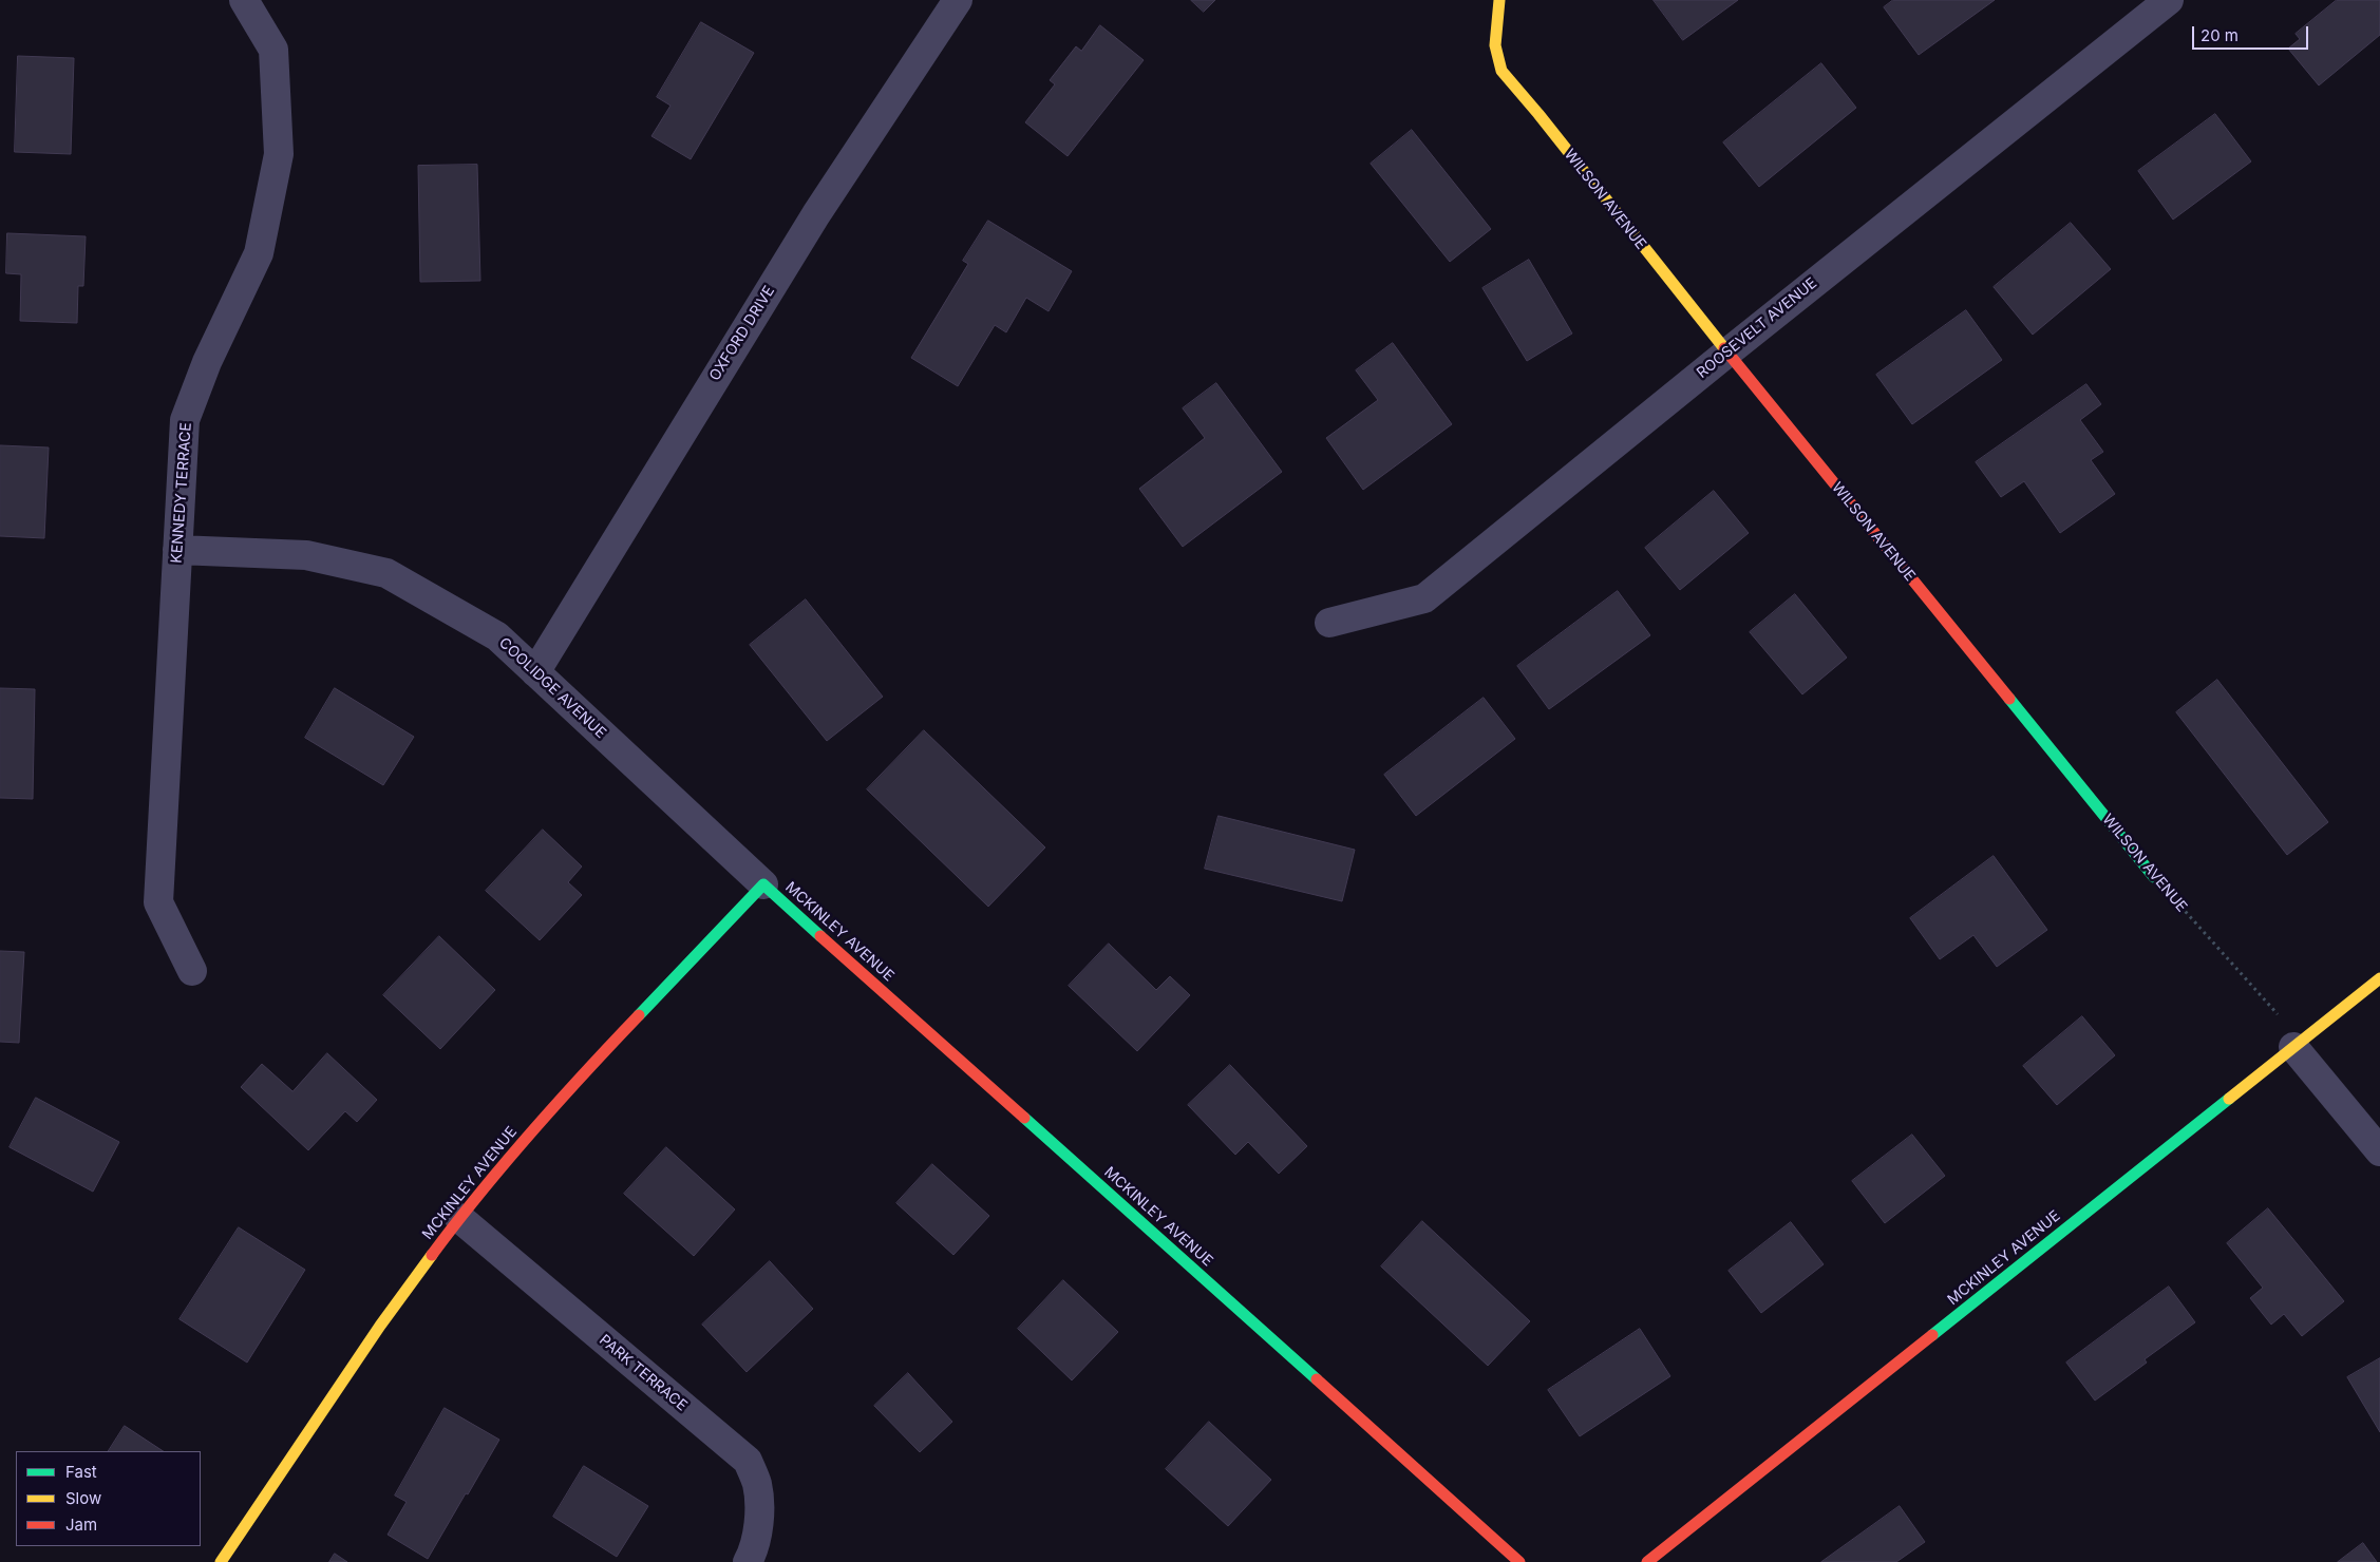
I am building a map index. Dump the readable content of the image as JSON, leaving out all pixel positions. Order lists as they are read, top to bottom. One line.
{"streets":{"street":["WILSON AVENUE","ROOSEVELT AVENUE","OXFORD DRIVE","KENNEDY TERRACE","COOLIDGE AVENUE","MCKINLEY AVENUE","PARK TERRACE"]},"crossings":[["WILSON AVENUE","ROOSEVELT AVENUE"],["OXFORD DRIVE","COOLIDGE AVENUE"],["KENNEDY TERRACE","COOLIDGE AVENUE"],["COOLIDGE AVENUE","MCKINLEY AVENUE"],["MCKINLEY AVENUE","PARK TERRACE"]],"legend":["Fast","Slow","Jam"],"scale_bar":"20 m"}
